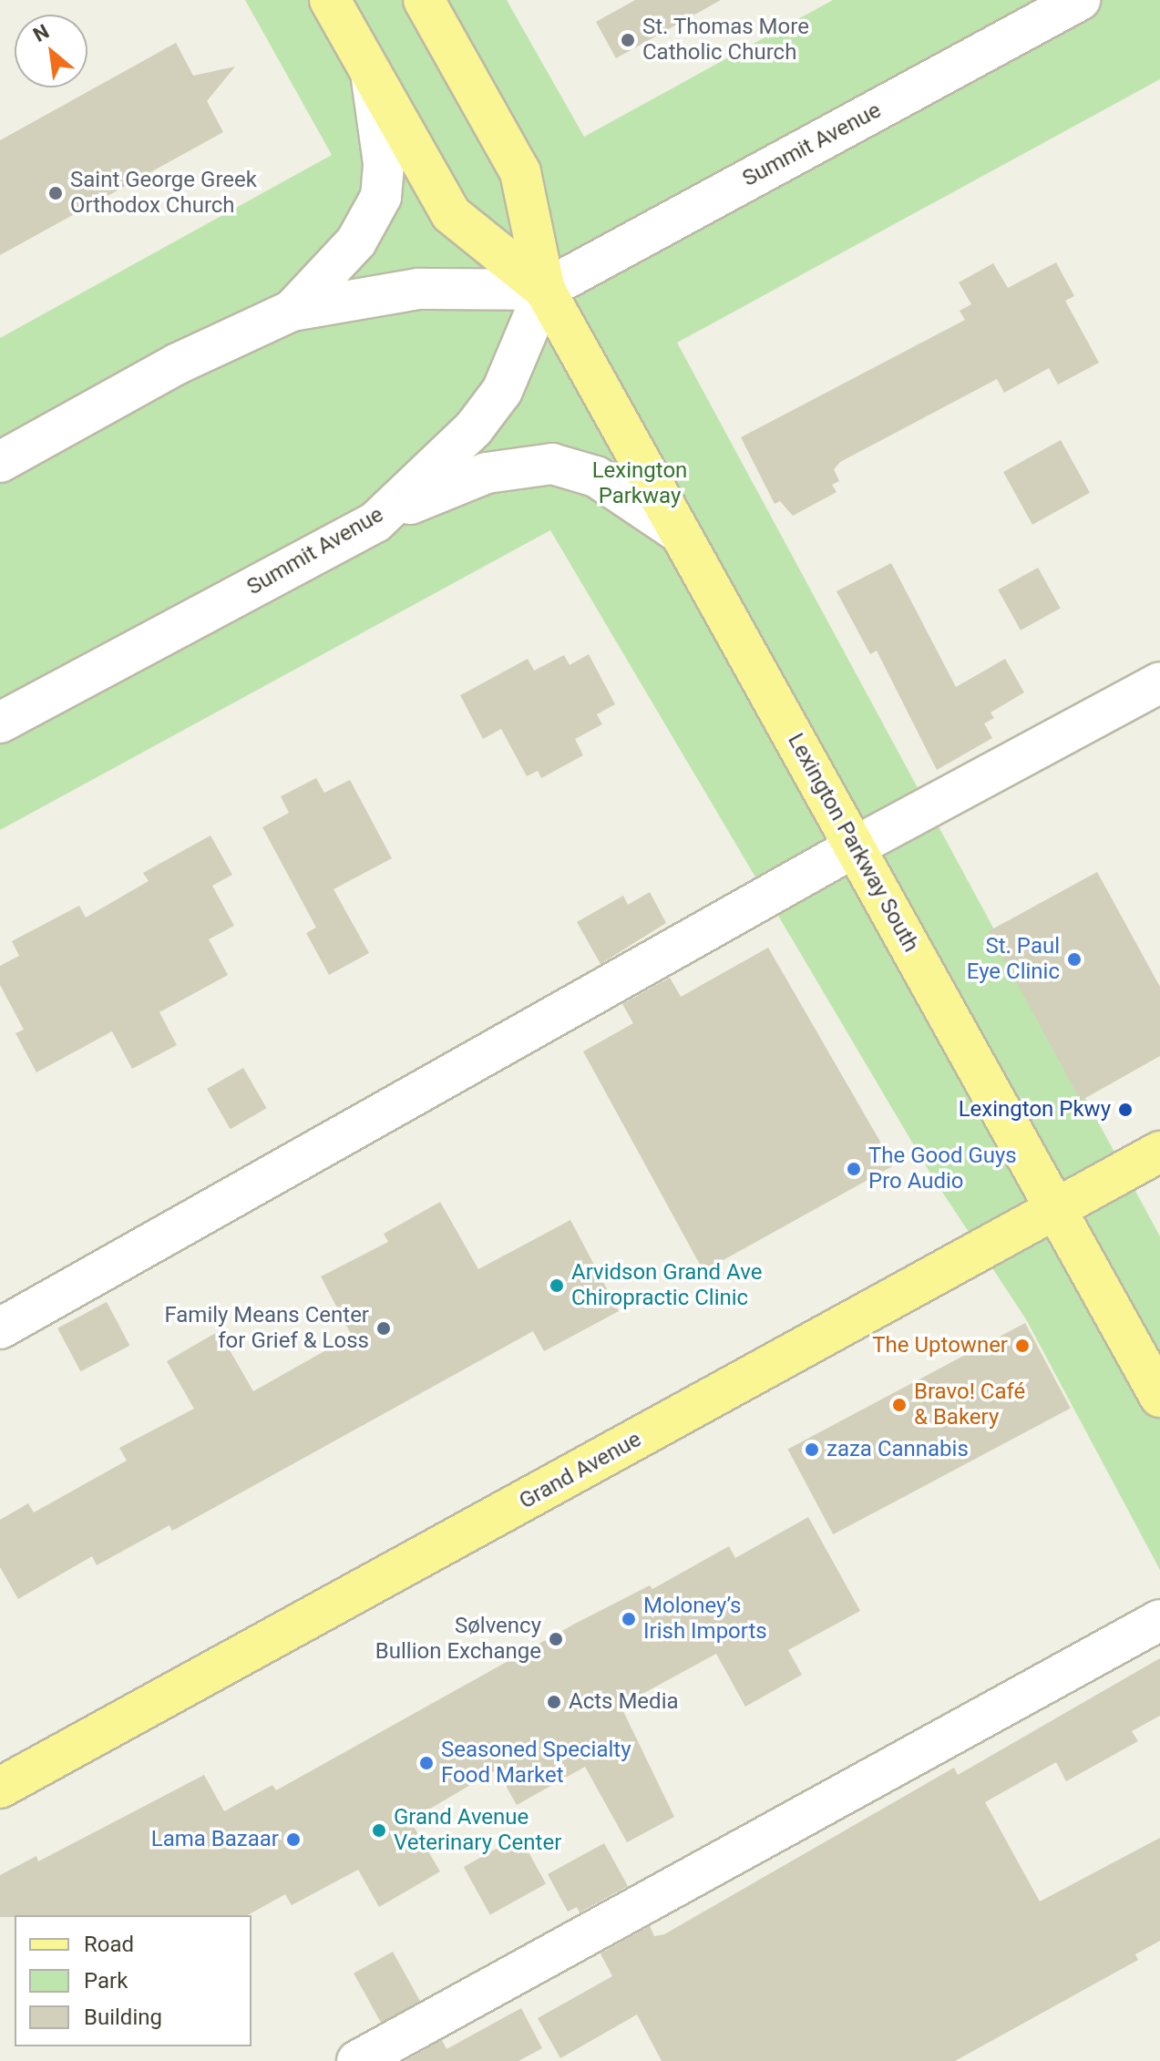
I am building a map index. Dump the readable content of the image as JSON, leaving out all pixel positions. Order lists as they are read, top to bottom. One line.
{"streets":{"main road":["Lexington Parkway South","Grand Avenue"],"street":["Summit Avenue"]},"crossings":[["Summit Avenue","Lexington Parkway South"],["Lexington Parkway South","Grand Avenue"]],"parks":["Lexington Parkway"],"places":["St. Thomas More Catholic Church","Saint George Greek Orthodox Church","St. Paul Eye Clinic","Lexington Pkwy","The Good Guys Pro Audio","Arvidson Grand Ave Chiropractic Clinic","Family Means Center for Grief & Loss","The Uptowner","Bravo! Café & Bakery","zaza Cannabis","Moloney’s Irish Imports","Sølvency Bullion Exchange","Acts Media","Seasoned Specialty Food Market","Grand Avenue Veterinary Center","Lama Bazaar"],"legend":["Road","Park","Building"],"north":"top left"}
